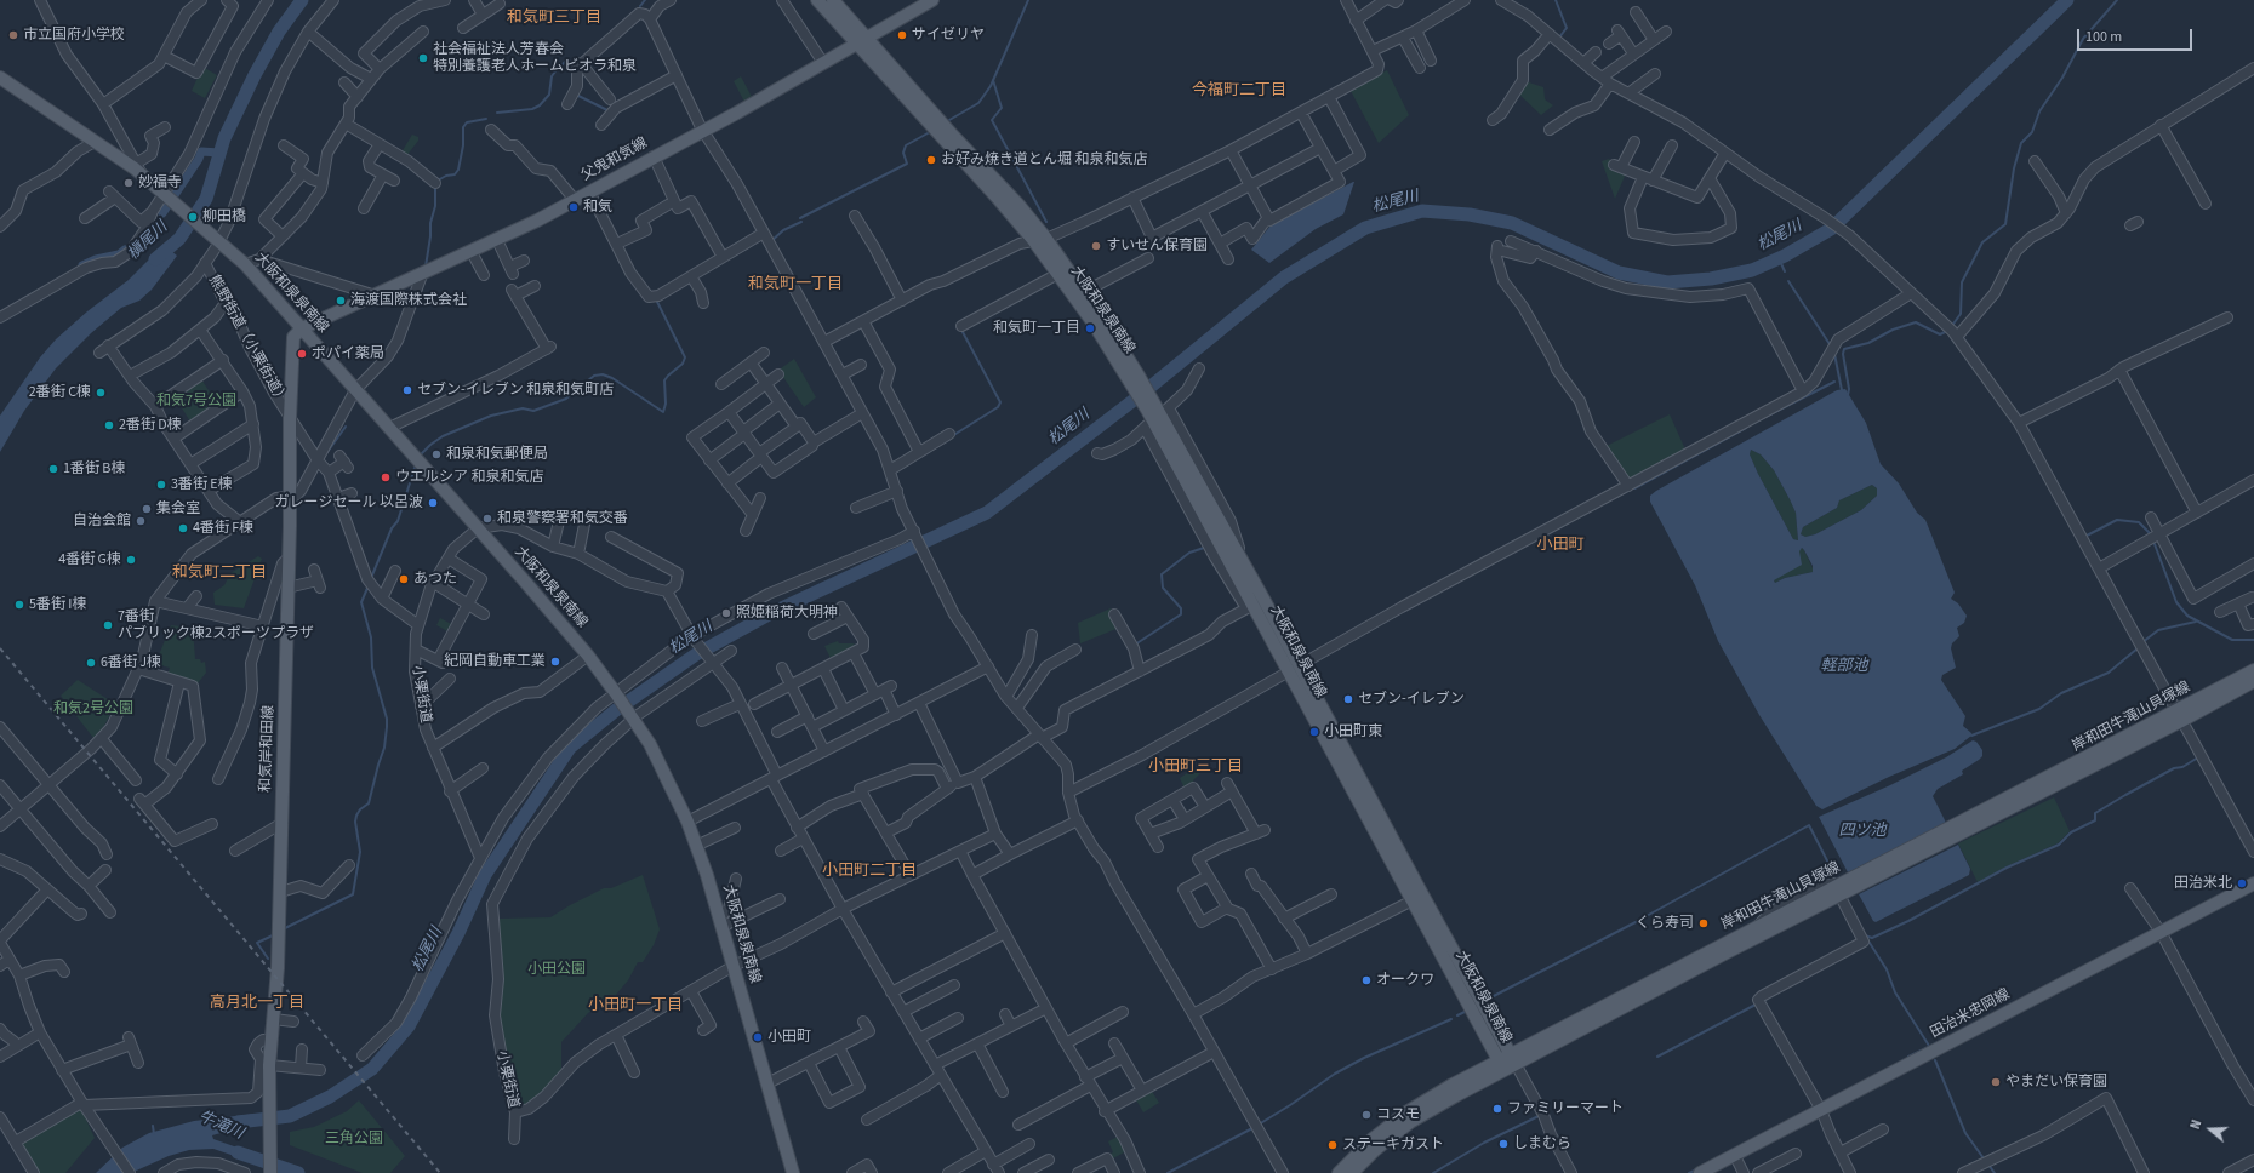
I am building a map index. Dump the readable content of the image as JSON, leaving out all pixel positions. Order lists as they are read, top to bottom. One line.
{"streets":{"main road":["父鬼和気線","大阪和泉泉南線","岸和田牛滝山貝塚線","和気岸和田線","田治米忠岡線"],"street":["熊野街道（小栗街道）","小栗街道"]},"crossings":[["父鬼和気線","大阪和泉泉南線"],["父鬼和気線","和気岸和田線"],["大阪和泉泉南線","小栗街道"],["大阪和泉泉南線","岸和田牛滝山貝塚線"],["大阪和泉泉南線","和気岸和田線"],["熊野街道（小栗街道）","和気岸和田線"]],"districts":["和気町三丁目","今福町二丁目","和気町一丁目","小田町","和気町二丁目","小田町三丁目","小田町二丁目","高月北一丁目","小田町一丁目"],"water":["松尾川","槇尾川","軽部池","四ツ池","牛滝川"],"parks":["和気7号公園","和気2号公園","小田公園","三角公園"],"places":["市立国府小学校","サイゼリヤ","社会福祉法人芳春会 特別養護老人ホームビオラ和泉","お好み焼き道とん堀 和泉和気店","妙福寺","和気","柳田橋","すいせん保育園","海渡国際株式会社","和気町一丁目","ポパイ薬局","セブン-イレブン 和泉和気町店","2番街 C棟","2番街 D棟","和泉和気郵便局","1番街 B棟","ウエルシア 和泉和気店","3番街 E棟","ガレージセール 以呂波","集会室","和泉警察署和気交番","自治会館","4番街 F棟","4番街 G棟","あつた","5番街 I棟","照姫稲荷大明神","7番街 パブリック棟2スポーツプラザ","紀岡自動車工業","6番街 J棟","セブン-イレブン","小田町東","田治米北","くら寿司","オークワ","小田町","やまだい保育園","ファミリーマート","コスモ","しまむら","ステーキガスト"],"scale_bar":"100 m","north":"left"}
